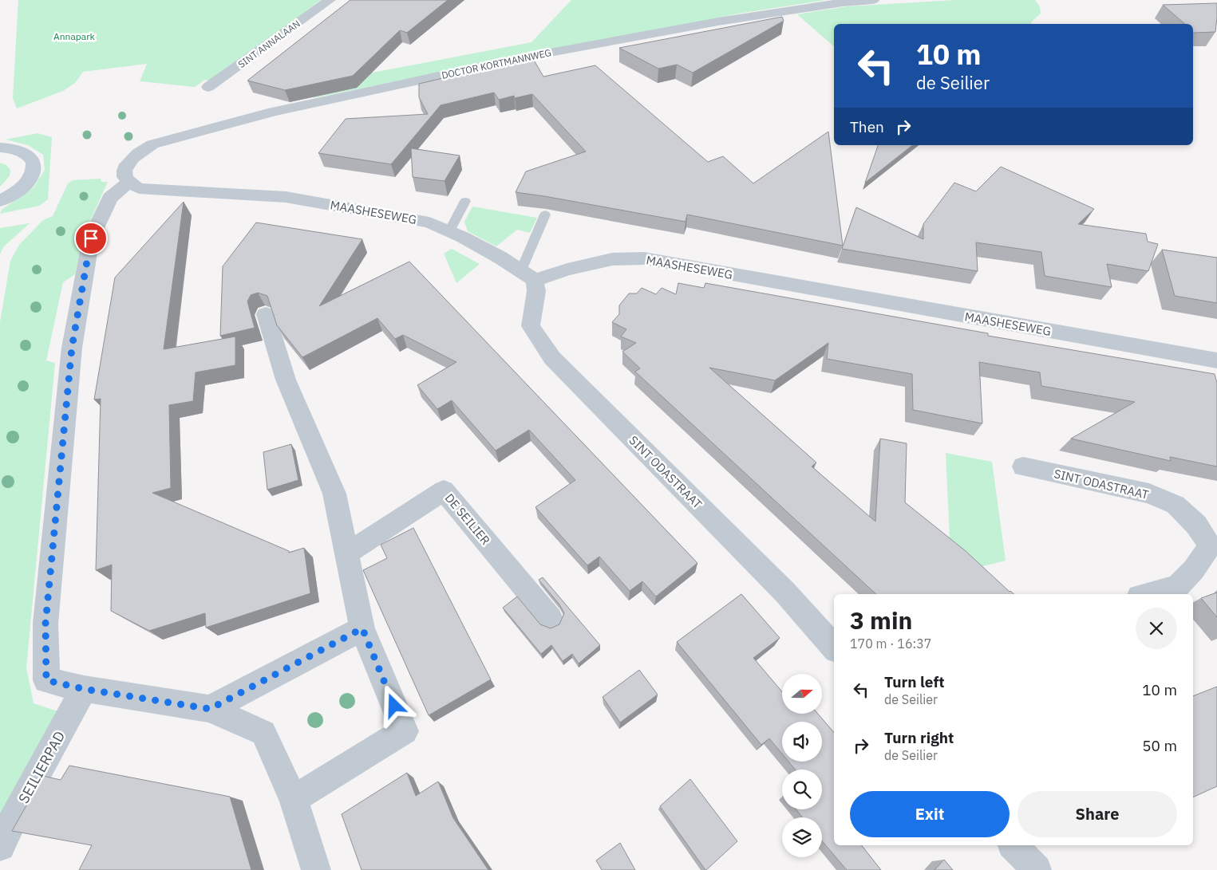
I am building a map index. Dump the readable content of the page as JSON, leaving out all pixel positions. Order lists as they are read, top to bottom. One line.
{"streets":{"street":["SINT ANNALAAN","DOCTOR KORTMANNWEG","MAASHESEWEG","SINT ODASTRAAT","DE SEILIER","SEILIERPAD"]},"crossings":[["DOCTOR KORTMANNWEG","MAASHESEWEG"],["MAASHESEWEG","SINT ODASTRAAT"]],"parks":["Annapark"],"north":"right","page":{"turn":["10 m","de Seilier"],"then":"Then","heading":["3 min","170 m · 16:37"],"list":[{"name":"Turn left","note":"de Seilier","value":"10 m"},{"name":"Turn right","note":"de Seilier","value":"50 m"}],"buttons":["Exit","Share"]}}
